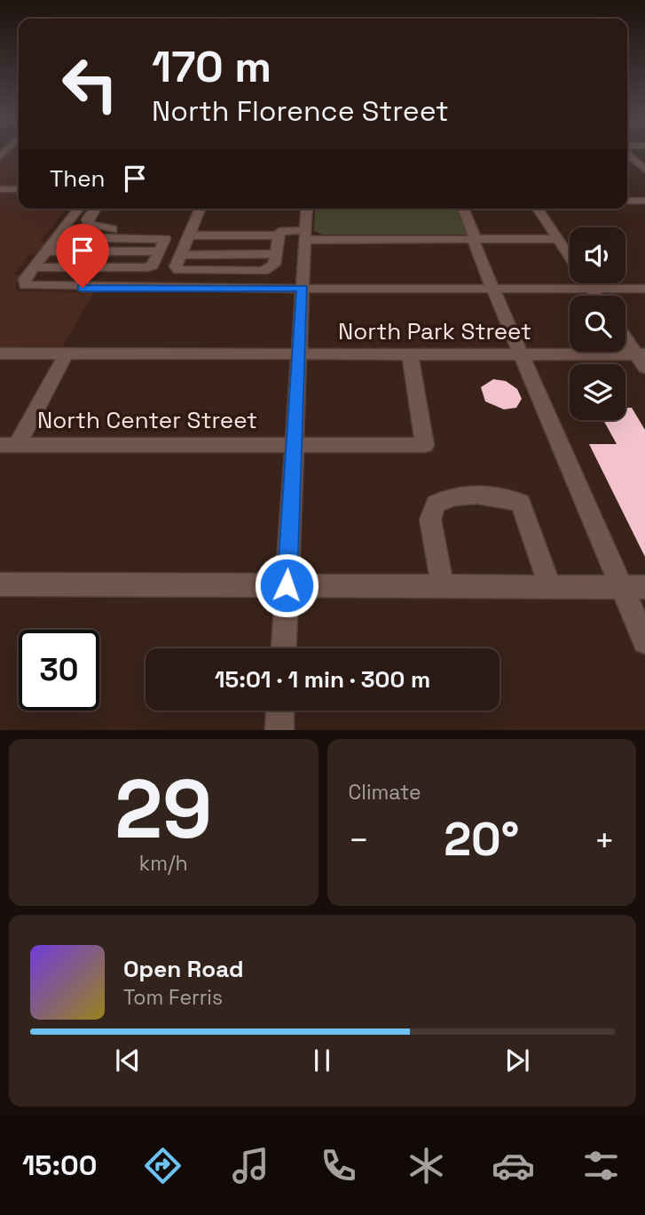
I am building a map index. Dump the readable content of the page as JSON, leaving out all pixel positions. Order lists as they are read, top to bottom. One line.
{"streets":{"street":["North Park Street","North Center Street"]},"crossings":[["North Park Street","North Center Street"]],"page":{"turn":["170 m","North Florence Street"],"then":"Then","limit":"30","trip":"15:01 · 1 min · 300 m","tile":[["29","km/h"],"Climate"],"heat":["−","20°","+"],"song":["Open Road","Tom Ferris"],"tabs":"15:00"}}
